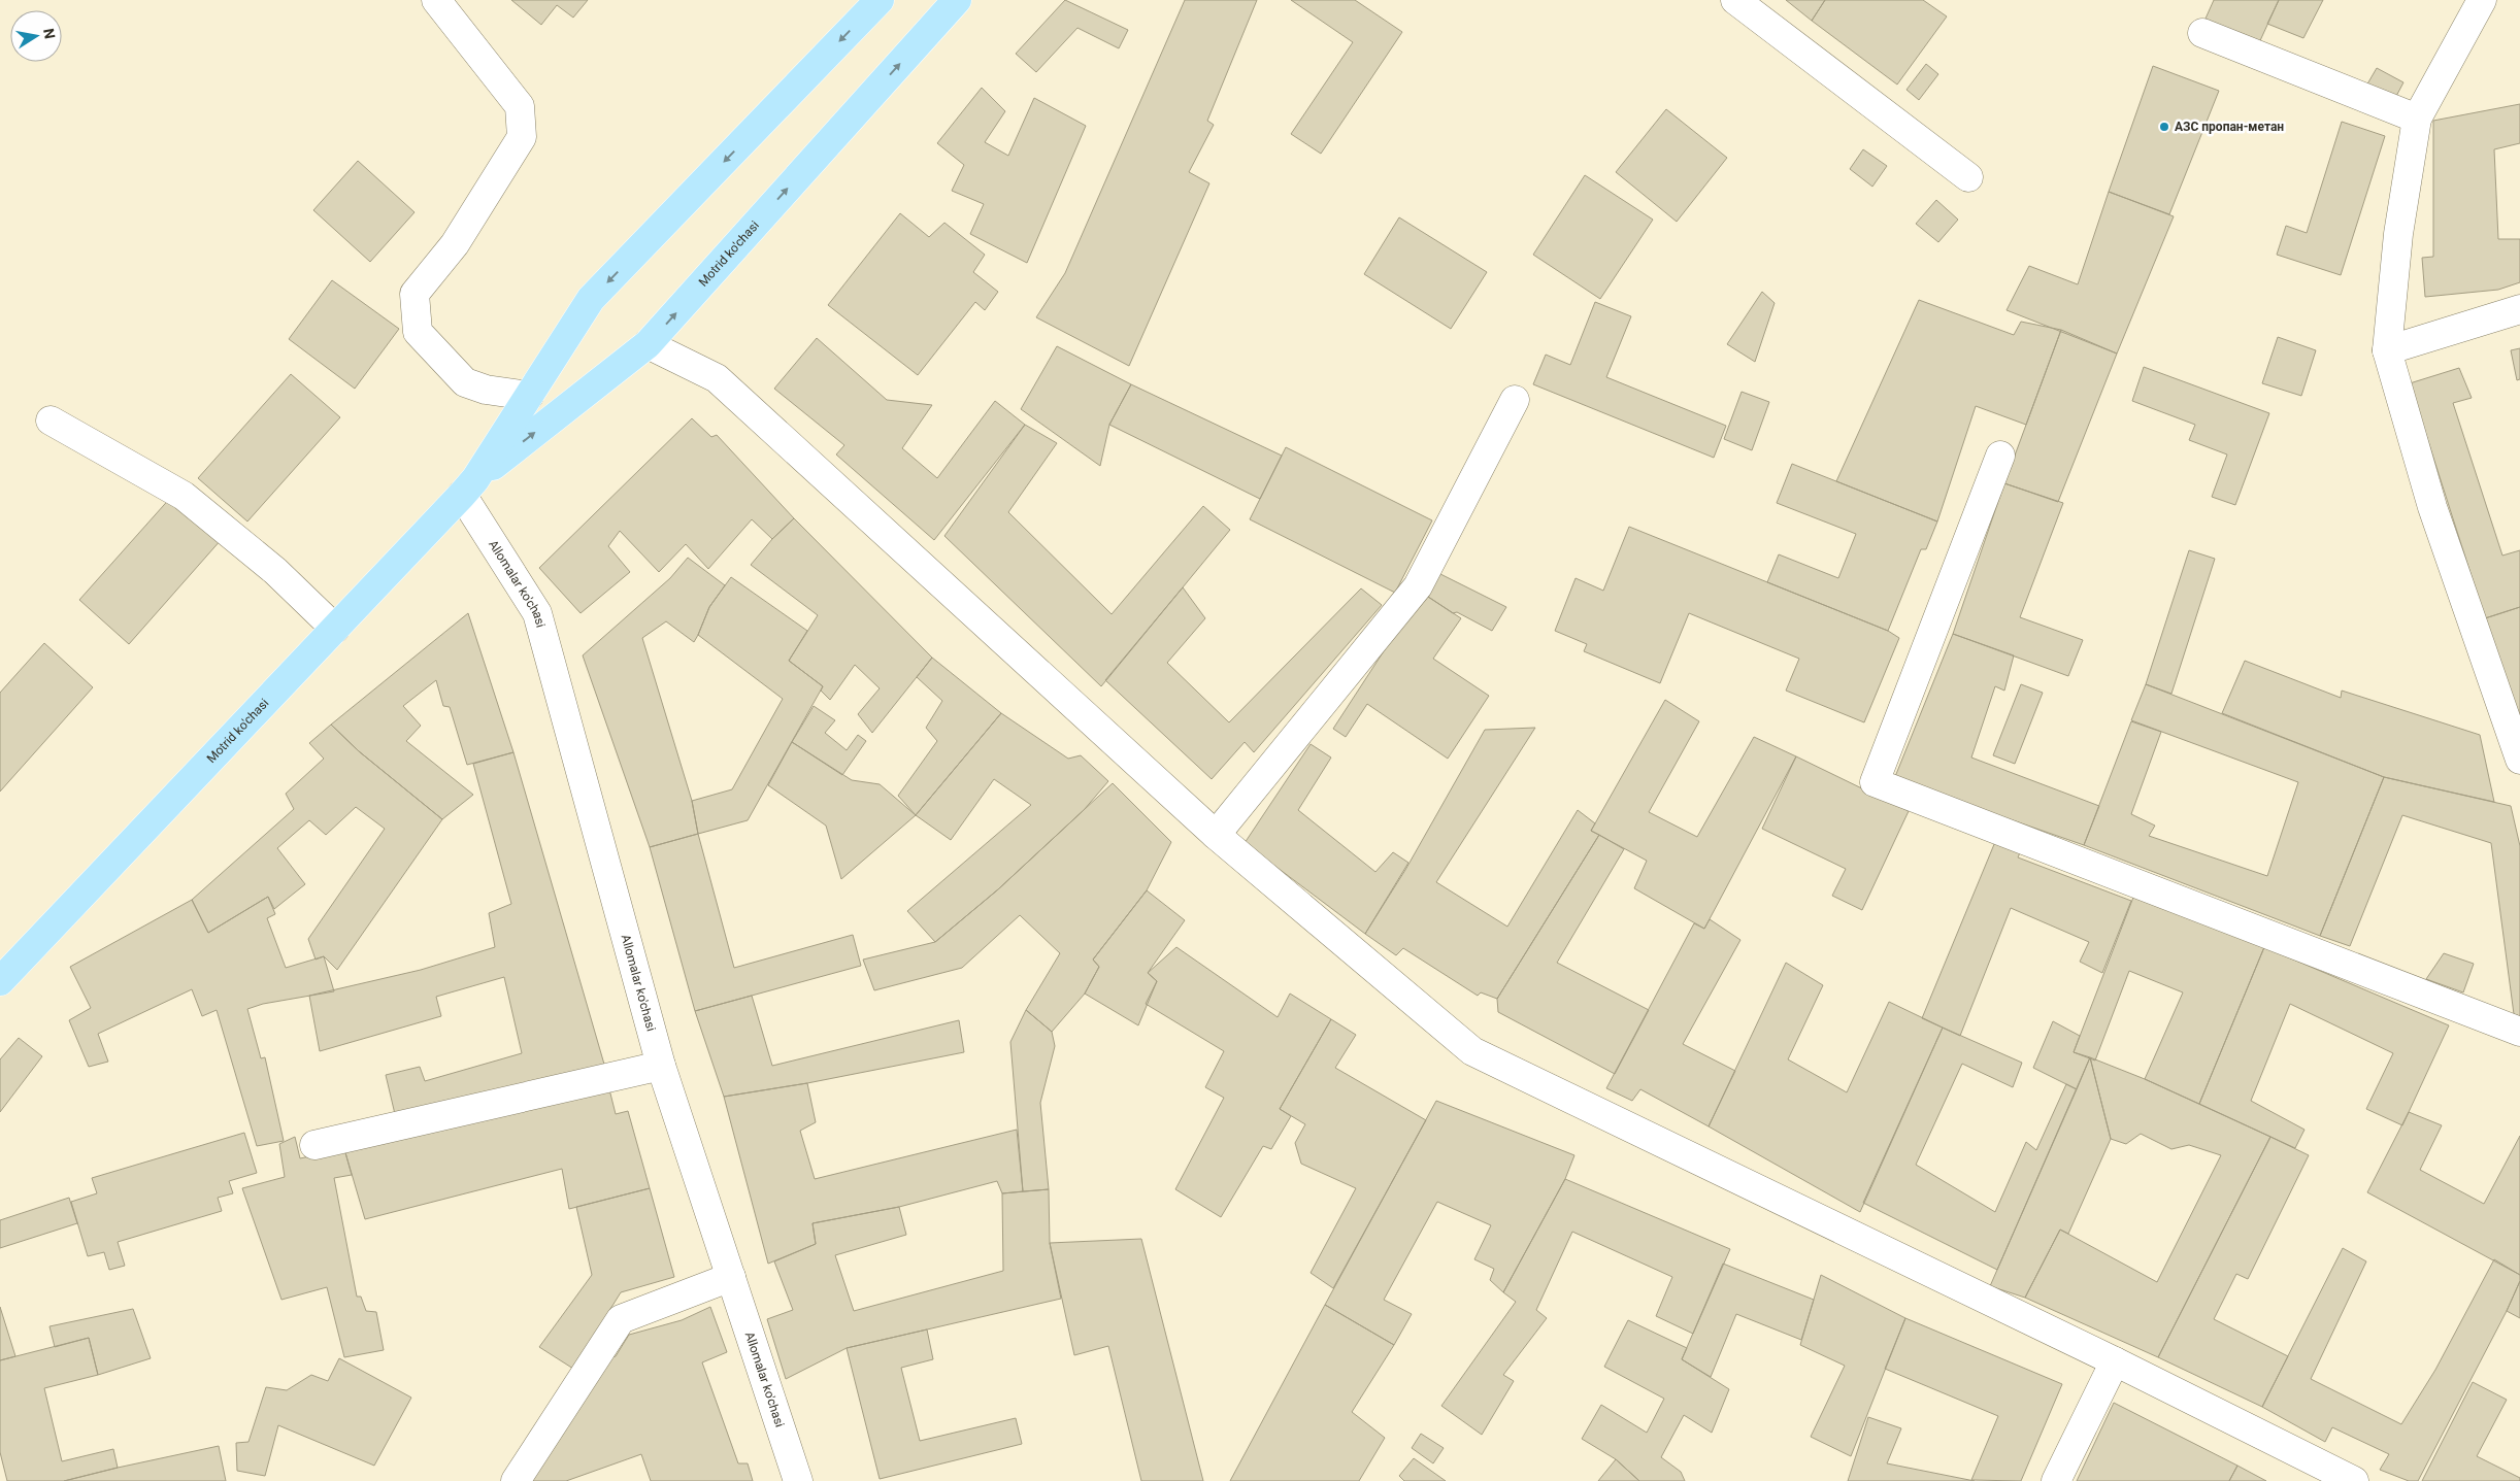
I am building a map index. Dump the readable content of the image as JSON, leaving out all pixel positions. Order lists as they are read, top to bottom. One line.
{"streets":{"main road":["Motrid ko'chasi"],"street":["Allomalar ko'chasi"]},"crossings":[["Motrid ko'chasi","Allomalar ko'chasi"]],"places":["АЗС пропан-метан"],"north":"right"}
